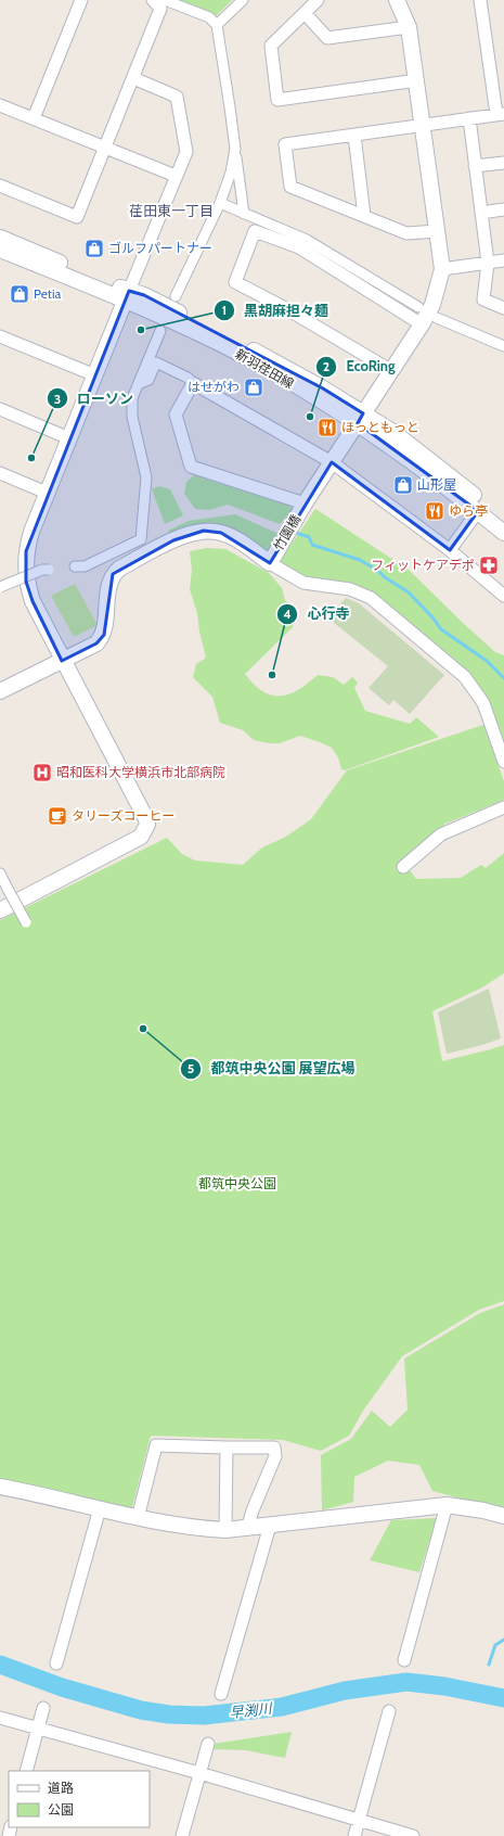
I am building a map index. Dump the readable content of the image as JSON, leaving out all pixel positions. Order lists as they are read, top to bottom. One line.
{"streets":{"street":["新羽荏田線","竹園橋"]},"crossings":[["新羽荏田線","竹園橋"]],"districts":["荏田東一丁目"],"water":["早渕川"],"parks":["都筑中央公園"],"places":{"shop":["ゴルフパートナー","Petia","はせがわ","山形屋"],"other":["黒胡麻担々麺","EcoRing","ローソン","心行寺","都筑中央公園 展望広場"],"restaurant":["ほっともっと","ゆら亭"],"pharmacy":["フィットケアデポ"],"hospital":["昭和医科大学横浜市北部病院"],"cafe":["タリーズコーヒー"]},"legend":["道路","公園"]}
